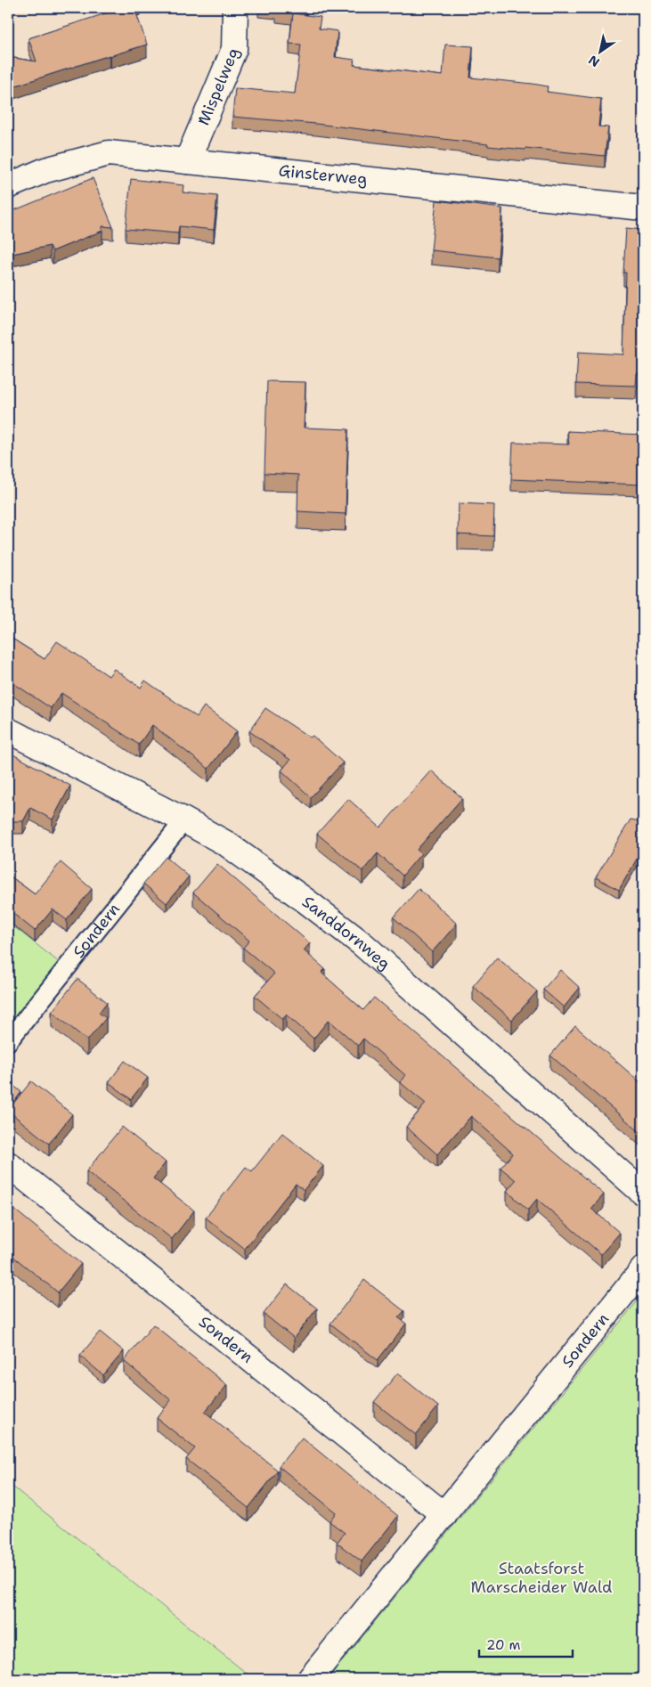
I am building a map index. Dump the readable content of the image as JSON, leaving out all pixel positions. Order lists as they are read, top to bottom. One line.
{"streets":{"street":["Mispelweg","Ginsterweg","Sondern","Sanddornweg"]},"crossings":[["Mispelweg","Ginsterweg"],["Sondern","Sanddornweg"]],"parks":["Staatsforst Marscheider Wald"],"scale_bar":"20 m","north":"bottom left"}
